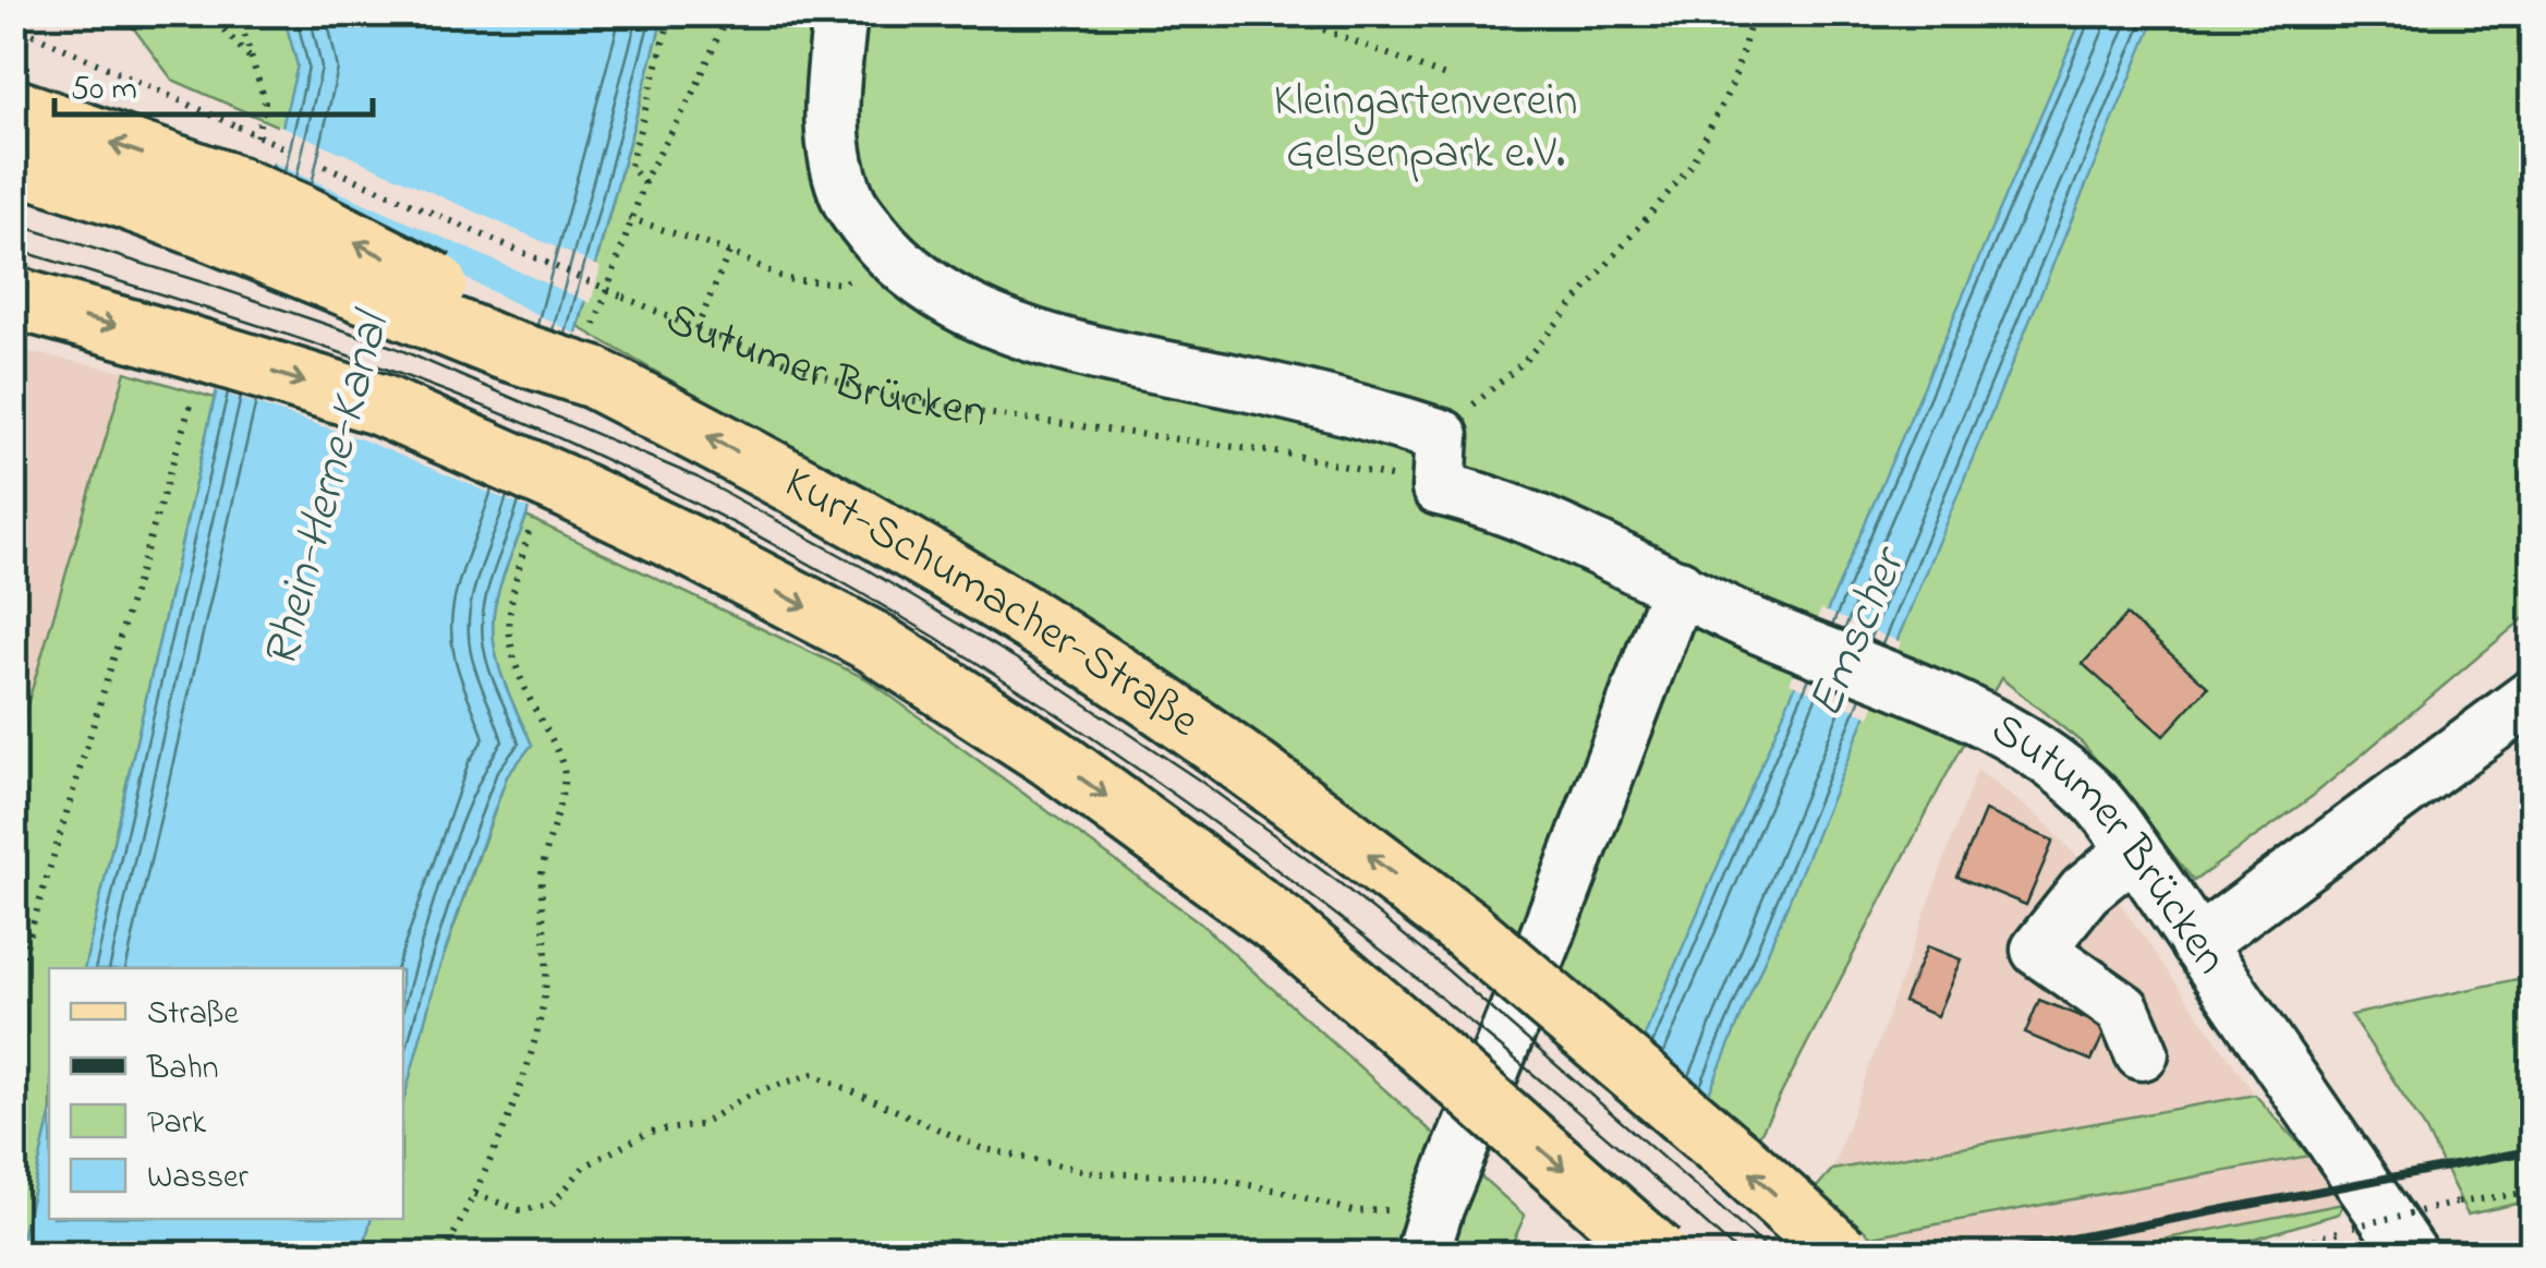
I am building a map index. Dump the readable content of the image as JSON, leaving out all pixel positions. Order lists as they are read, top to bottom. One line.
{"streets":{"main road":["Kurt-Schumacher-Straße"],"street":["Sutumer Brücken"]},"water":["Rhein-Herne-Kanal","Emscher"],"parks":["Kleingartenverein Gelsenpark e.V."],"legend":["Straße","Bahn","Park","Wasser"],"scale_bar":"50 m"}
